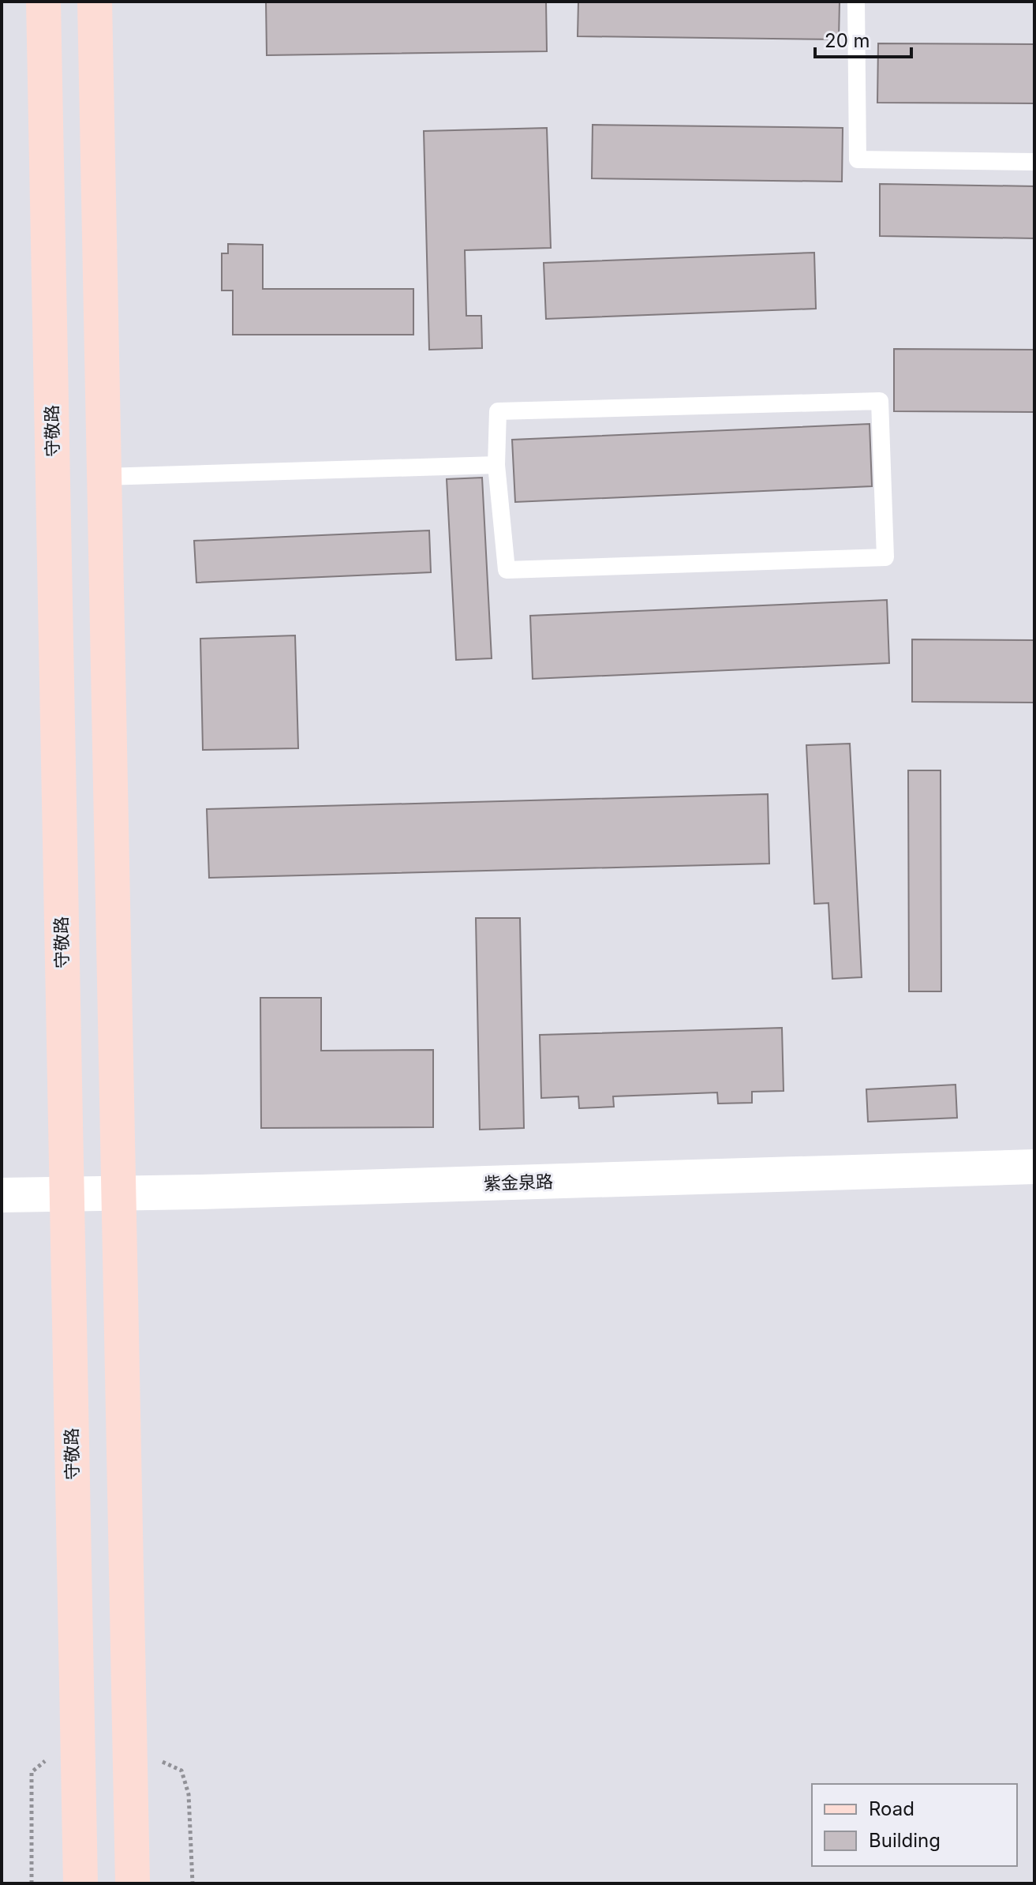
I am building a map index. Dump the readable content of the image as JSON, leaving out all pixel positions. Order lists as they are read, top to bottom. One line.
{"streets":{"main road":["守敬路"],"street":["紫金泉路"]},"crossings":[["守敬路","紫金泉路"]],"legend":["Road","Building"],"scale_bar":"20 m"}
